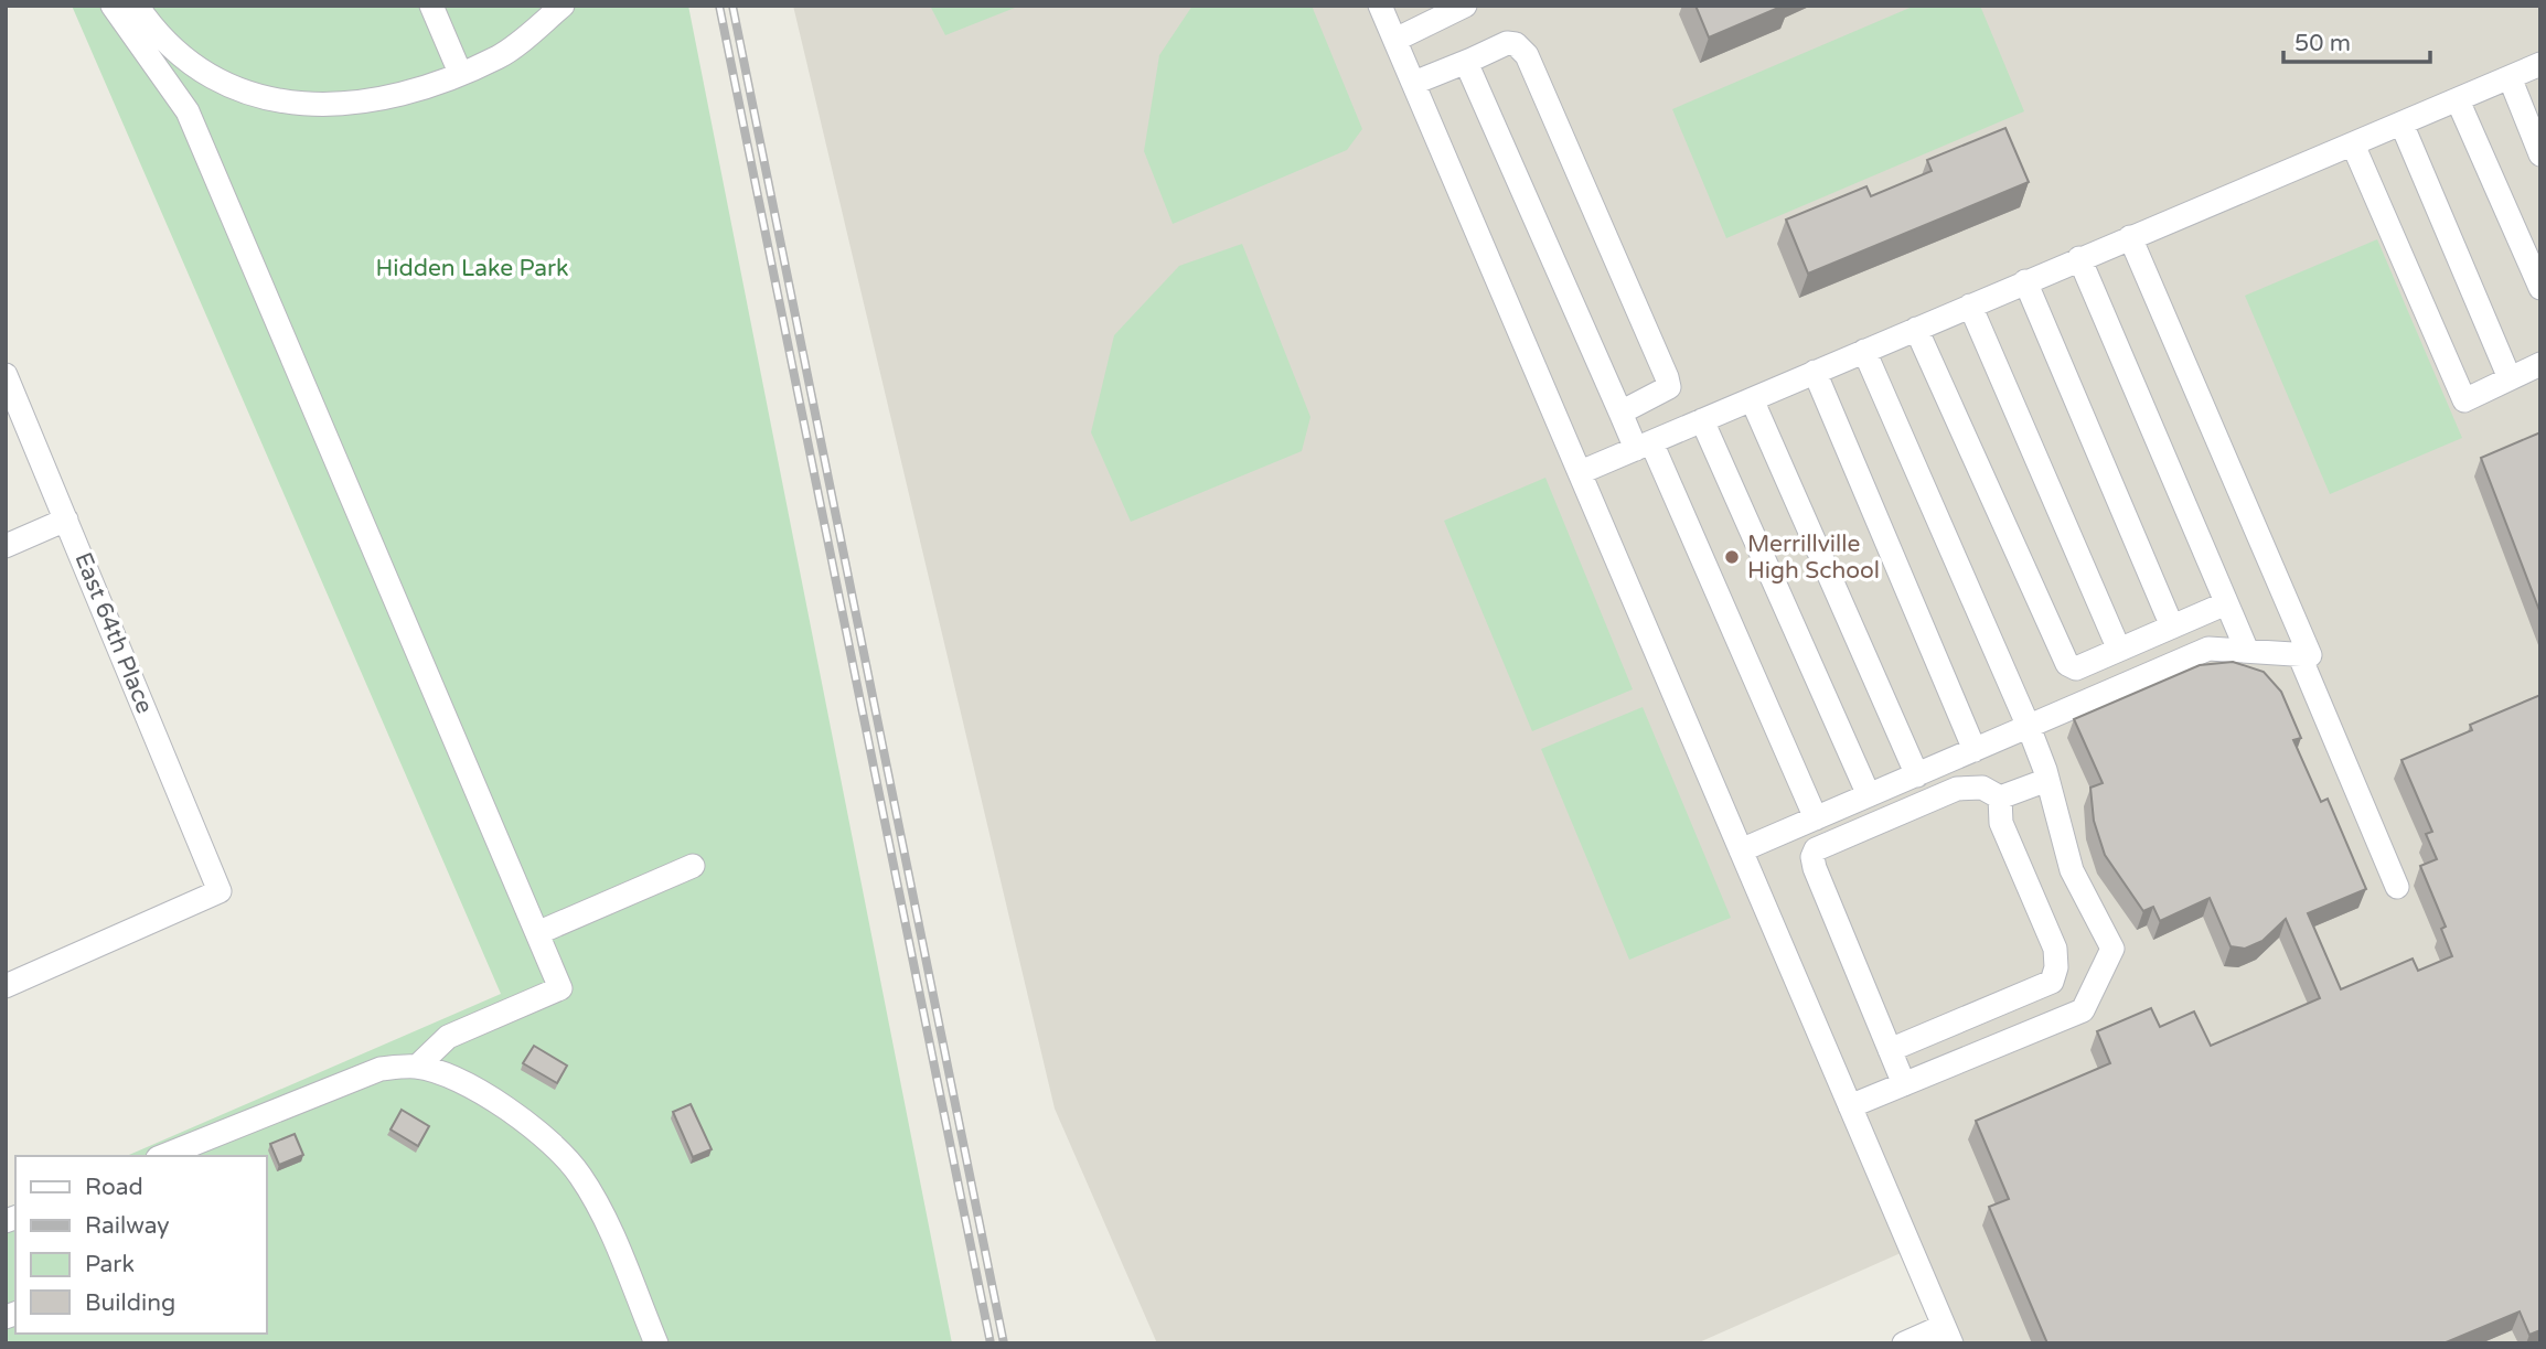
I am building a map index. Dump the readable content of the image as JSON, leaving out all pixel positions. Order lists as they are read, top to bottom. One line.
{"streets":{"street":["East 64th Place"]},"parks":["Hidden Lake Park"],"places":["Merrillville High School"],"legend":["Road","Railway","Park","Building"],"scale_bar":"50 m"}
